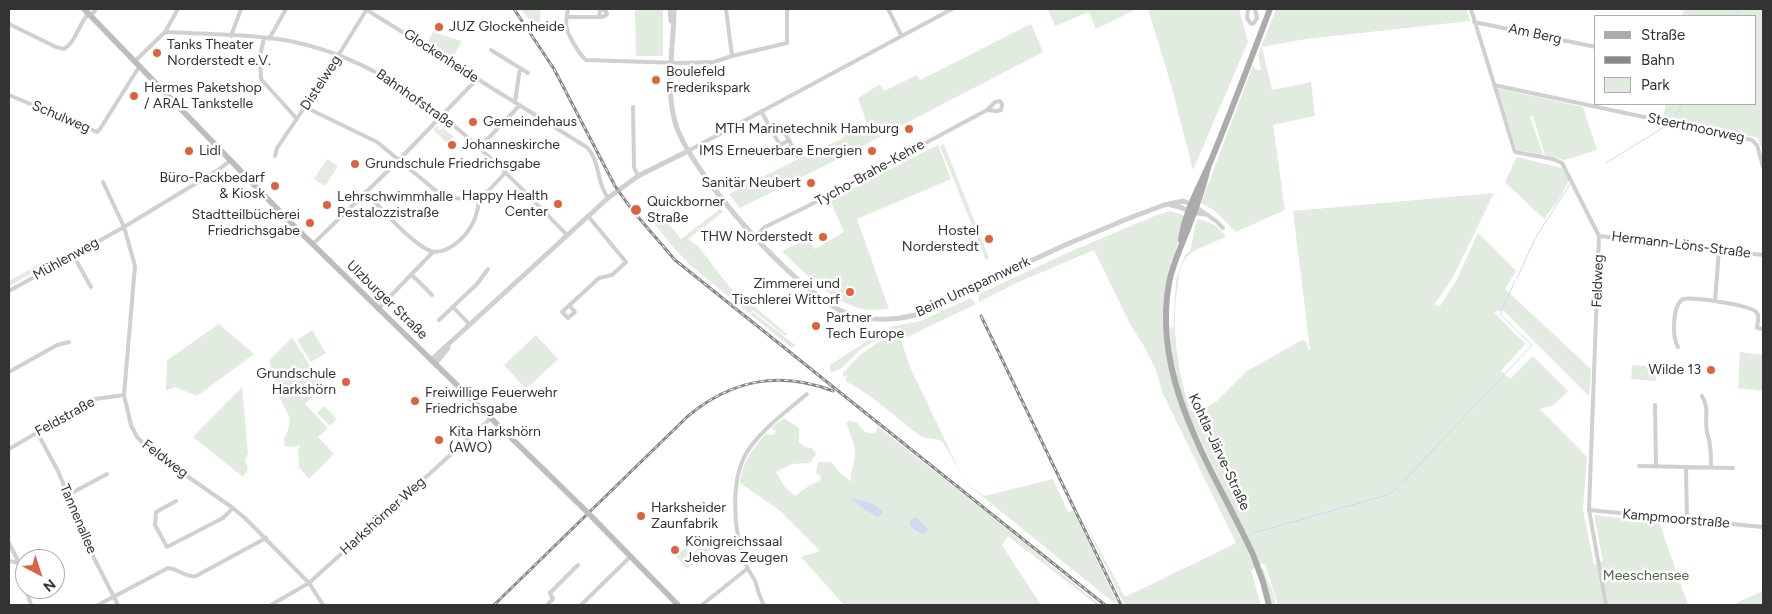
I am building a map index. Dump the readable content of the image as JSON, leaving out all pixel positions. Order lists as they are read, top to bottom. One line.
{"streets":{"main road":["Ulzburger Straße","Kohtla-Järve-Straße"],"street":["Am Berg","Glockenheide","Distelweg","Bahnhofstraße","Schulweg","Steertmoorweg","Tycho-Brahe-Kehre","Hermann-Löns-Straße","Mühlenweg","Feldweg","Beim Umspannwerk","Feldstraße","Harkshörner Weg","Tannenallee","Kampmoorstraße"]},"crossings":[["Am Berg","Feldweg"],["Glockenheide","Distelweg"],["Distelweg","Bahnhofstraße"],["Schulweg","Ulzburger Straße"],["Steertmoorweg","Feldweg"],["Tycho-Brahe-Kehre","Beim Umspannwerk"],["Hermann-Löns-Straße","Feldweg"],["Mühlenweg","Feldweg"],["Mühlenweg","Ulzburger Straße"],["Feldweg","Feldstraße"],["Feldweg","Harkshörner Weg"],["Feldweg","Kampmoorstraße"],["Beim Umspannwerk","Kohtla-Järve-Straße"],["Ulzburger Straße","Harkshörner Weg"],["Feldstraße","Tannenallee"]],"parks":["Meeschensee"],"places":["JUZ Glockenheide","Tanks Theater Norderstedt e.V.","Boulefeld Frederikspark","Hermes Paketshop / ARAL Tankstelle","Gemeindehaus","MTH Marinetechnik Hamburg","Johanneskirche","Lidl","IMS Erneuerbare Energien","Grundschule Friedrichsgabe","Sanitär Neubert","Büro-Packbedarf & Kiosk","Happy Health Center","Lehrschwimmhalle Pestalozzistraße","Quickborner Straße","Stadtteilbücherei Friedrichsgabe","THW Norderstedt","Hostel Norderstedt","Zimmerei und Tischlerei Wittorf","Partner Tech Europe","Wilde 13","Grundschule Harkshörn","Freiwillige Feuerwehr Friedrichsgabe","Kita Harkshörn (AWO)","Harksheider Zaunfabrik","Königreichssaal Jehovas Zeugen"],"legend":["Straße","Bahn","Park"],"north":"bottom right"}
